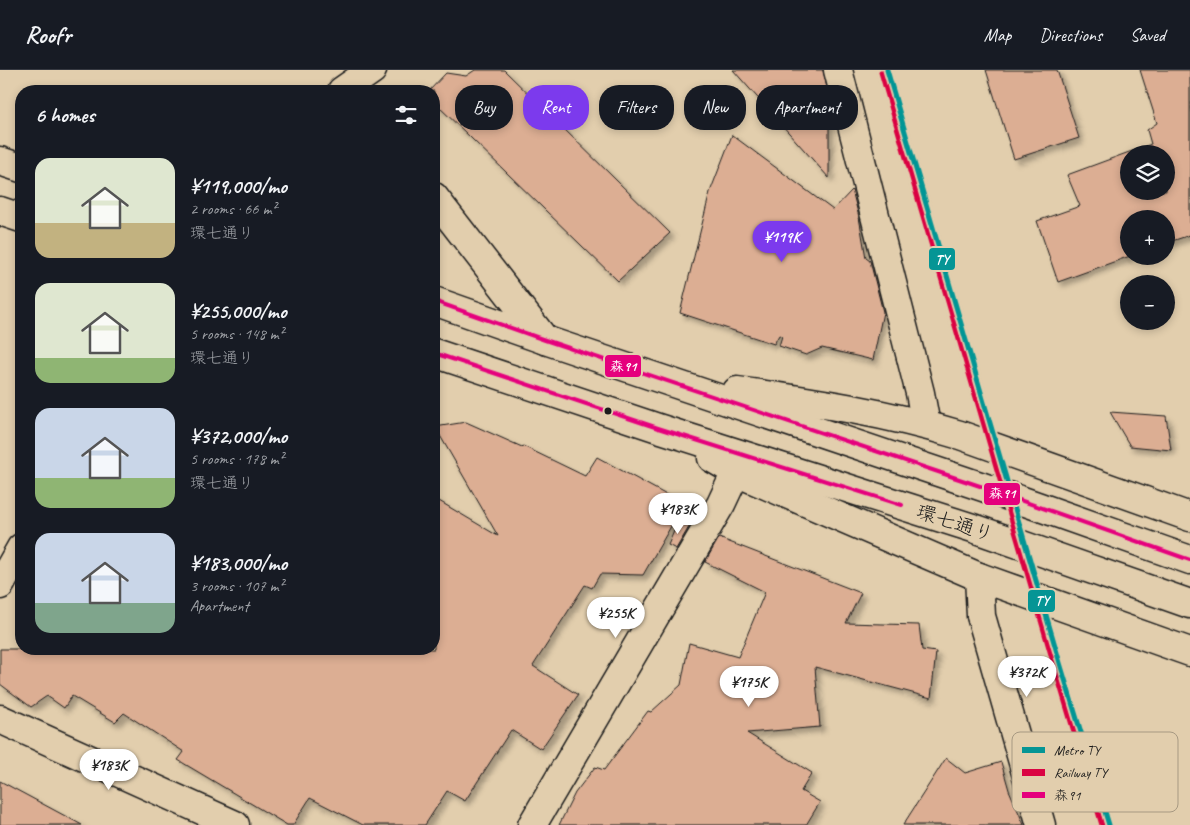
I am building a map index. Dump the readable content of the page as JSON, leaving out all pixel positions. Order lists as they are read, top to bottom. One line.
{"streets":{"main road":["環七通り"]},"lines":["metro line TY","rail line TY","transit line 森91"],"legend":["Metro TY","Railway TY","森91"],"page":{"header":"Roofr","nav":["Map","Directions","Saved"],"chip":["Buy","Rent","Filters","New","Apartment"],"heading":"6 homes","map_buttons":["+","−"],"list":[{"name":"¥119,000/mo","note":"2 rooms · 66 m² · 環七通り"},{"name":"¥255,000/mo","note":"5 rooms · 148 m² · 環七通り"},{"name":"¥372,000/mo","note":"5 rooms · 178 m² · 環七通り"},{"name":"¥183,000/mo","note":"3 rooms · 107 m² · Apartment"}],"price":["¥119K","¥183K","¥255K","¥372K","¥175K","¥183K"]}}
